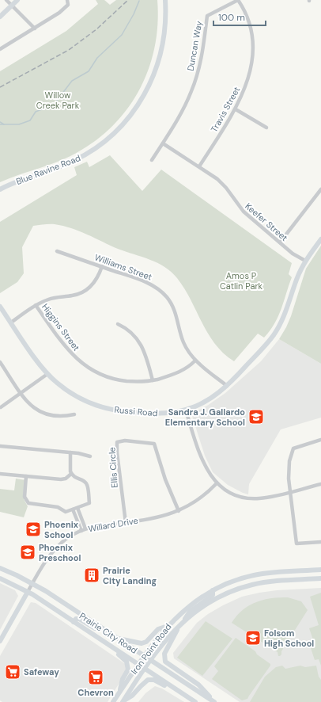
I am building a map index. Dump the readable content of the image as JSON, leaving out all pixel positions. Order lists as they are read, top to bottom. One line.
{"streets":{"main road":["Blue Ravine Road","Russi Road","Willard Drive","Prairie City Road","Iron Point Road"],"street":["Duncan Way","Travis Street","Keefer Street","Williams Street","Higgins Street","Ellis Circle"]},"crossings":[["Duncan Way","Travis Street"],["Duncan Way","Keefer Street"],["Travis Street","Keefer Street"],["Keefer Street","Russi Road"],["Williams Street","Higgins Street"],["Williams Street","Russi Road"],["Ellis Circle","Willard Drive"],["Willard Drive","Prairie City Road"],["Prairie City Road","Iron Point Road"]],"parks":["Willow Creek Park","Amos P Catlin Park"],"places":{"school or university":["Sandra J. Gallardo Elementary School","Phoenix School","Phoenix Preschool","Folsom High School"],"building":["Prairie City Landing"],"supermarket":["Safeway","Chevron"]},"scale_bar":"100 m"}
